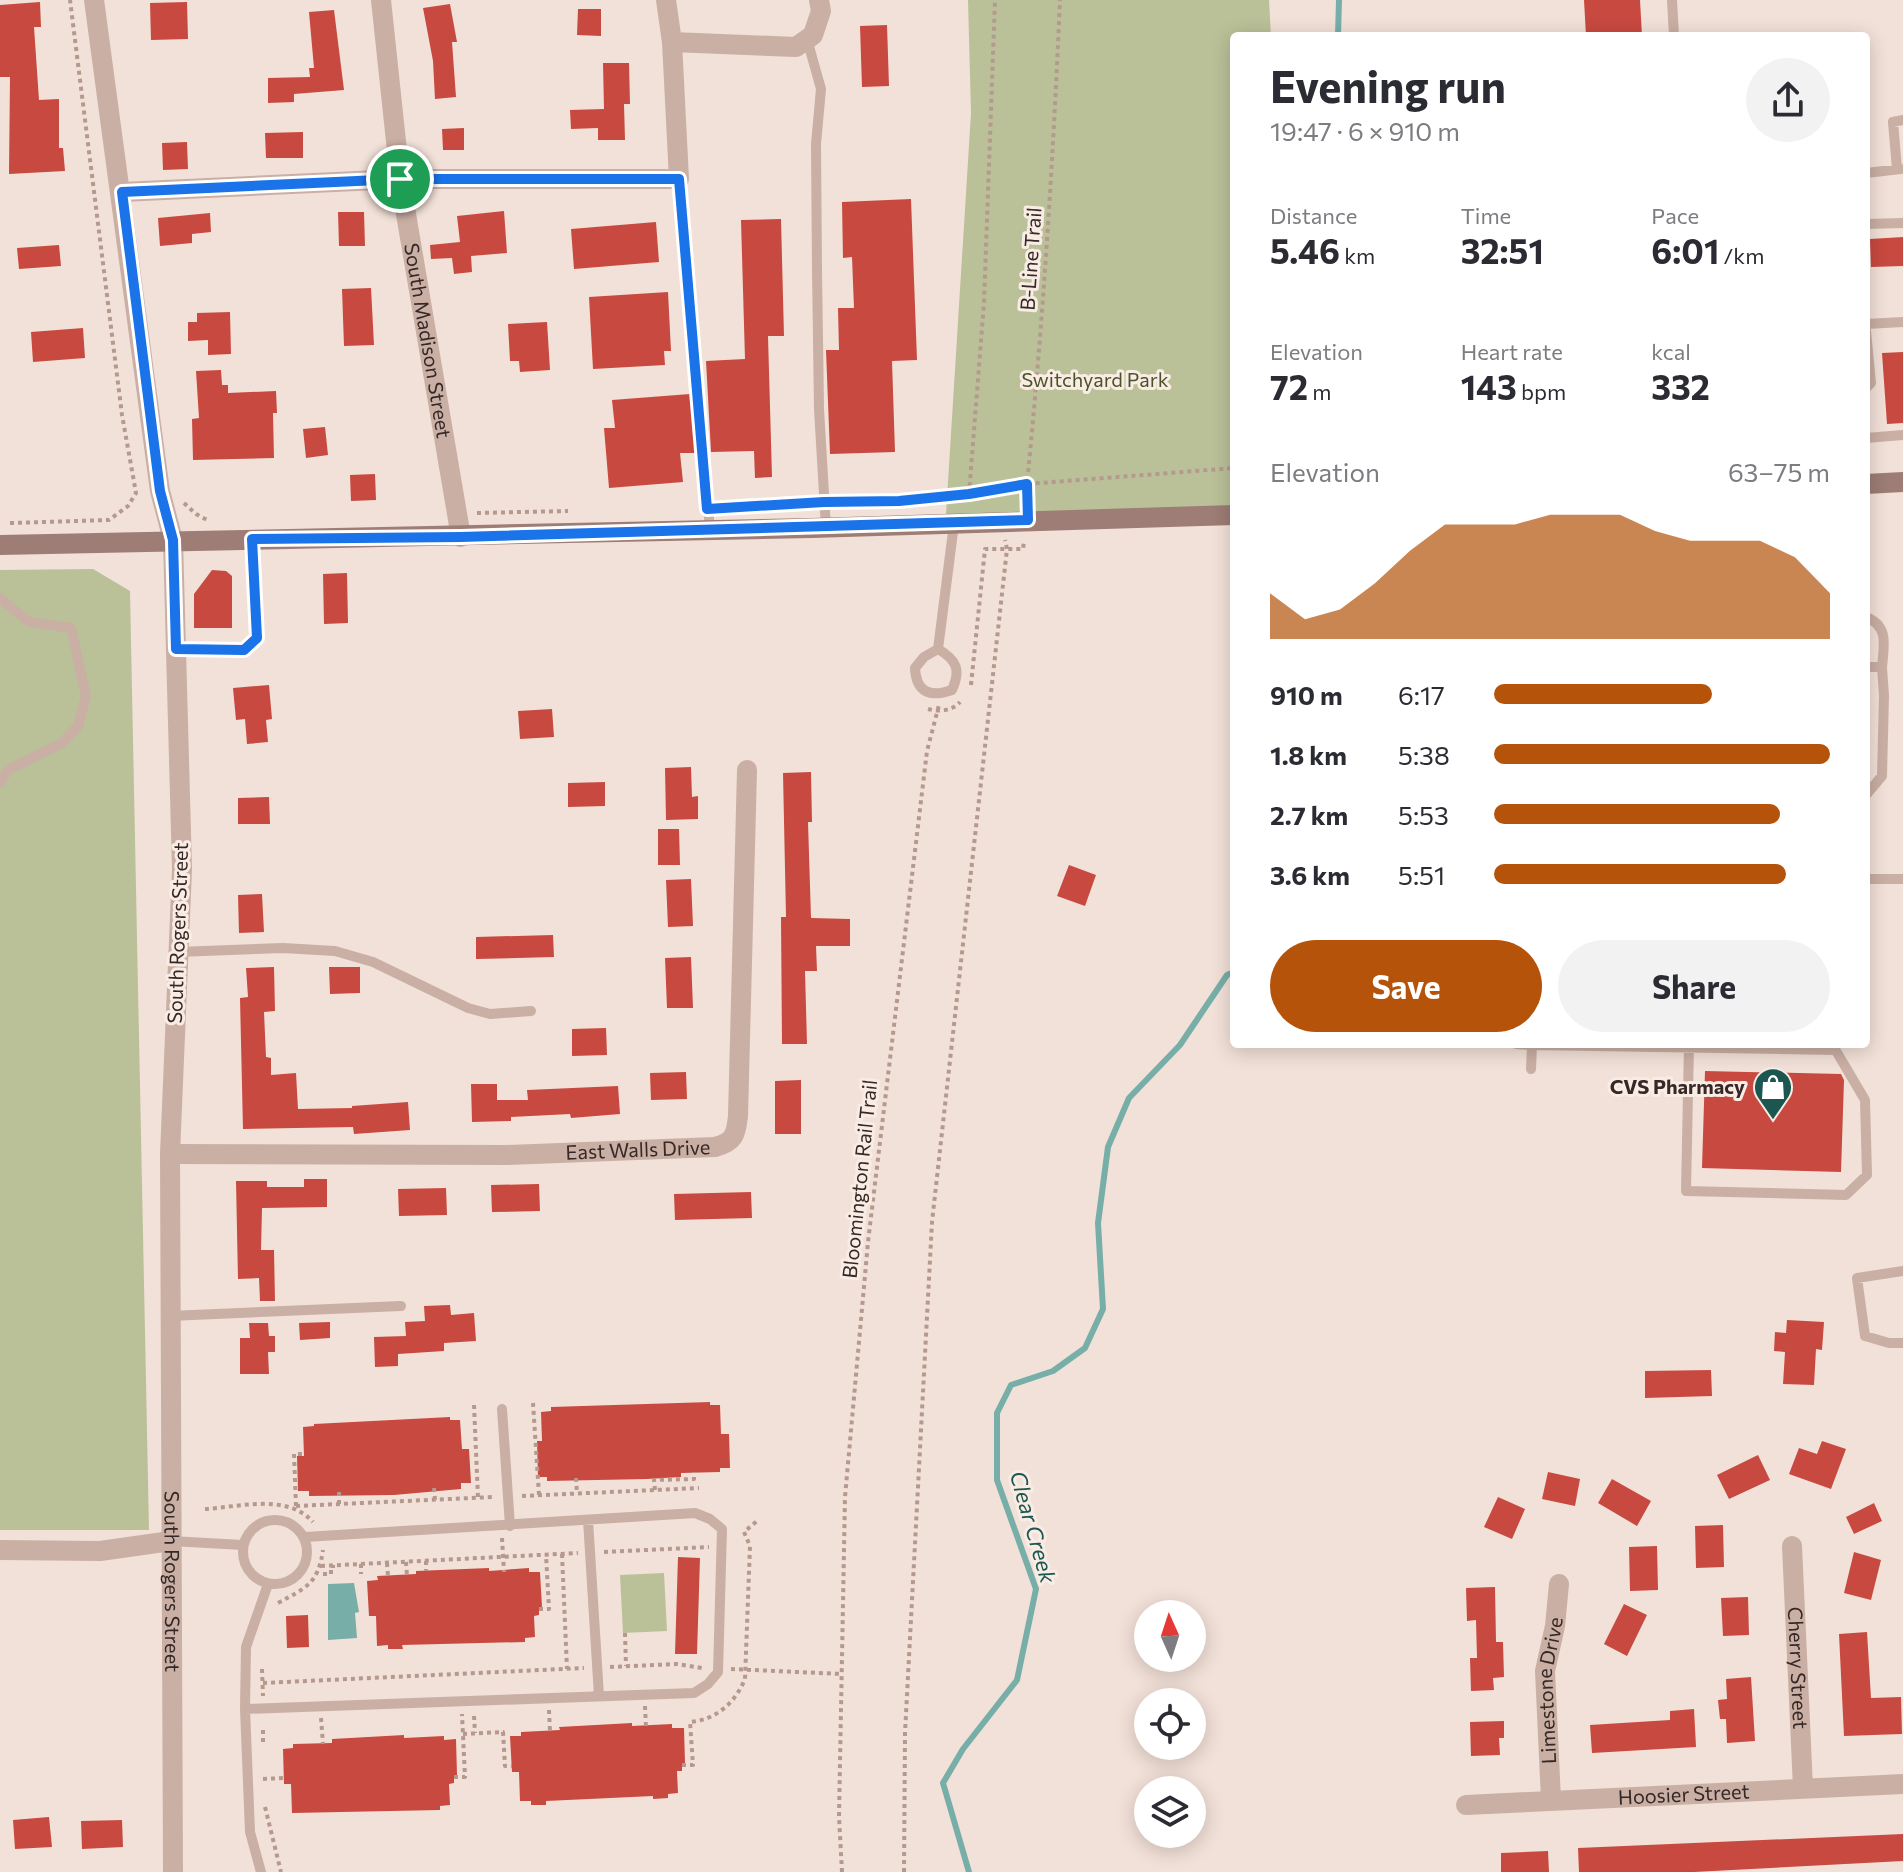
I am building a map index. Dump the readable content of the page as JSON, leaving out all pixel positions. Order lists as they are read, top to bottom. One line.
{"streets":{"street":["South Madison Street","South Rogers Street","East Walls Drive","Cherry Street","Limestone Drive","Hoosier Street"],"path":["B-Line Trail","Bloomington Rail Trail"]},"crossings":[["South Rogers Street","East Walls Drive"],["Cherry Street","Hoosier Street"],["Limestone Drive","Hoosier Street"]],"water":["Clear Creek"],"parks":["Switchyard Park"],"places":{"shop":["CVS Pharmacy"]},"north":"top","page":{"heading":["Evening run","19:47 · 6 × 910 m"],"stats":[["Distance","5.46 km"],["Time","32:51"],["Pace","6:01 /km"],["Elevation","72 m"],["Heart rate","143 bpm"],["kcal","332"]],"chart":["Elevation","63–75 m"],"list":[{"name":"910 m","note":"6:17"},{"name":"1.8 km","note":"5:38"},{"name":"2.7 km","note":"5:53"},{"name":"3.6 km","note":"5:51"}],"buttons":["Save","Share"]}}
